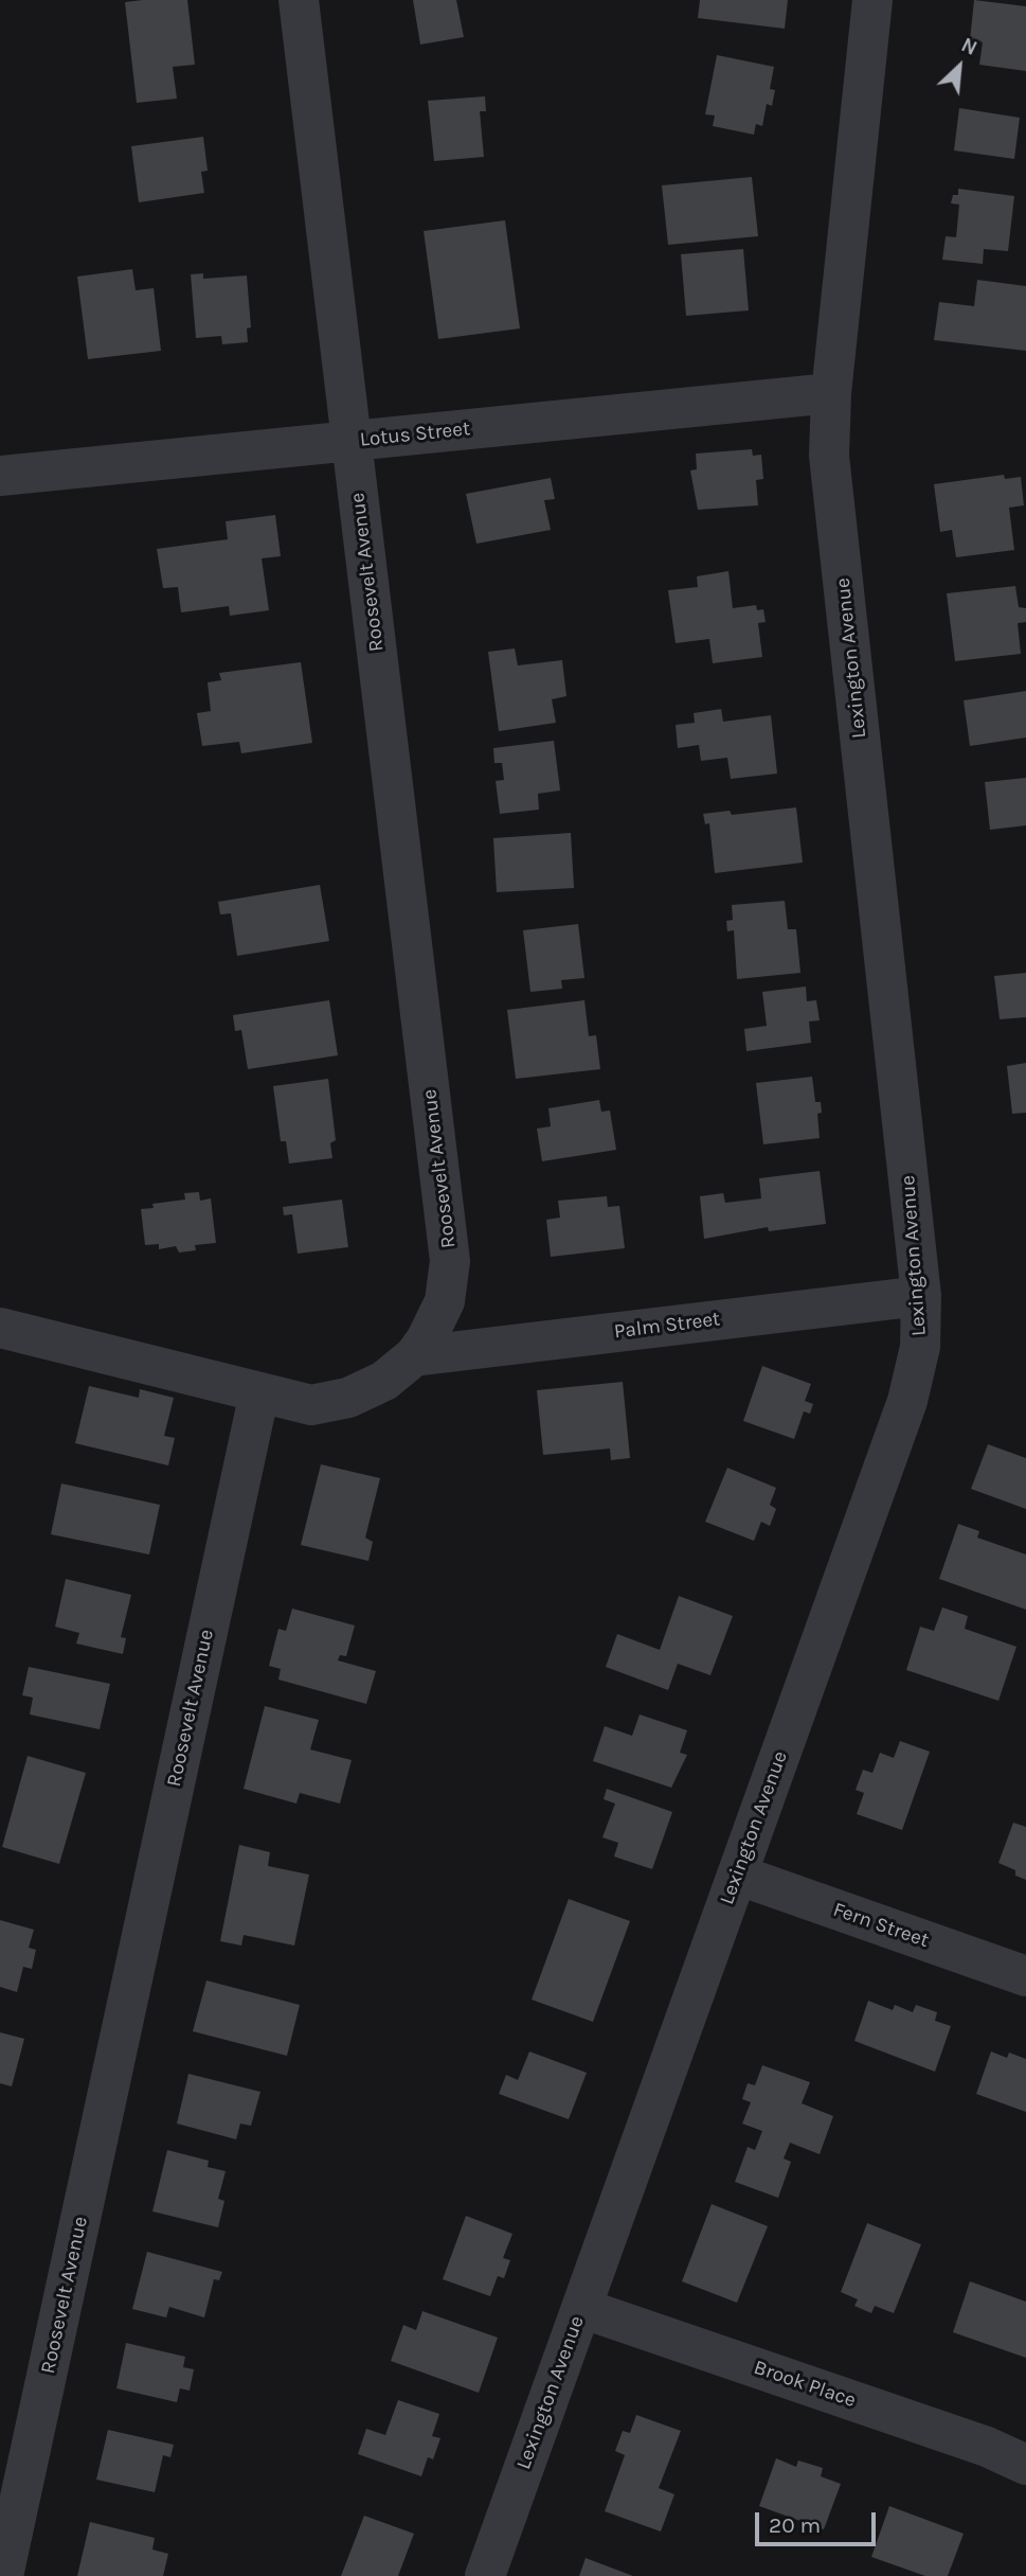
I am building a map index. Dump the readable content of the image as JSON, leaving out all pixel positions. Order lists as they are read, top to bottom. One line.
{"streets":{"street":["Lotus Street","Roosevelt Avenue","Lexington Avenue","Palm Street","Fern Street","Brook Place"]},"crossings":[["Lotus Street","Roosevelt Avenue"],["Lotus Street","Lexington Avenue"],["Roosevelt Avenue","Palm Street"],["Lexington Avenue","Palm Street"],["Lexington Avenue","Fern Street"],["Lexington Avenue","Brook Place"]],"scale_bar":"20 m","north":"top right"}
